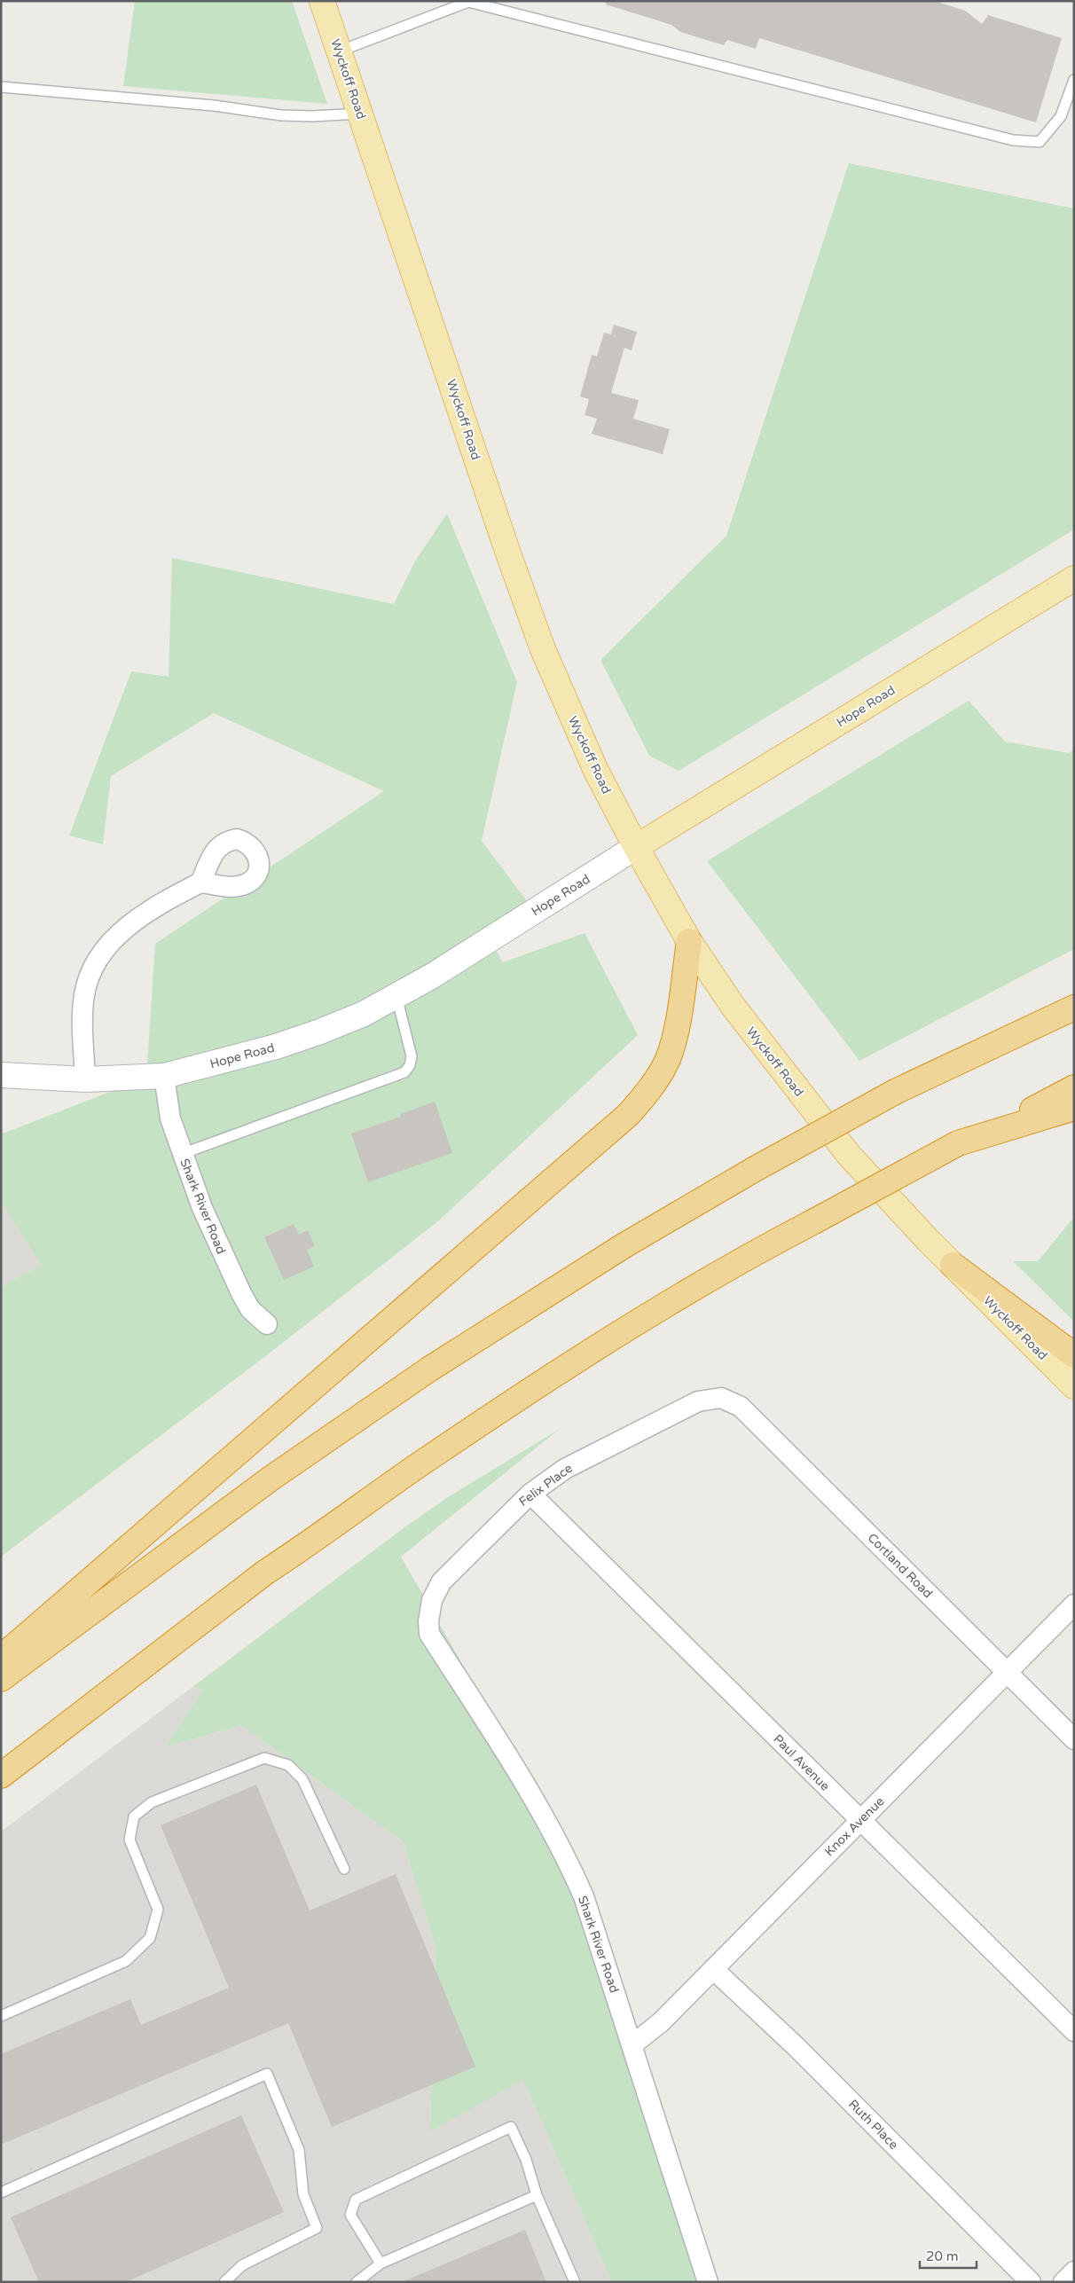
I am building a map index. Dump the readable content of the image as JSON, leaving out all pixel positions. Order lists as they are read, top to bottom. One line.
{"streets":{"main road":["Wyckoff Road","Hope Road"],"street":["Shark River Road","Felix Place","Cortland Road","Paul Avenue","Knox Avenue","Ruth Place"]},"crossings":[["Wyckoff Road","Hope Road"],["Hope Road","Shark River Road"],["Shark River Road","Felix Place"],["Shark River Road","Knox Avenue"],["Felix Place","Cortland Road"],["Felix Place","Paul Avenue"],["Cortland Road","Knox Avenue"],["Paul Avenue","Knox Avenue"],["Knox Avenue","Ruth Place"]],"scale_bar":"20 m"}
